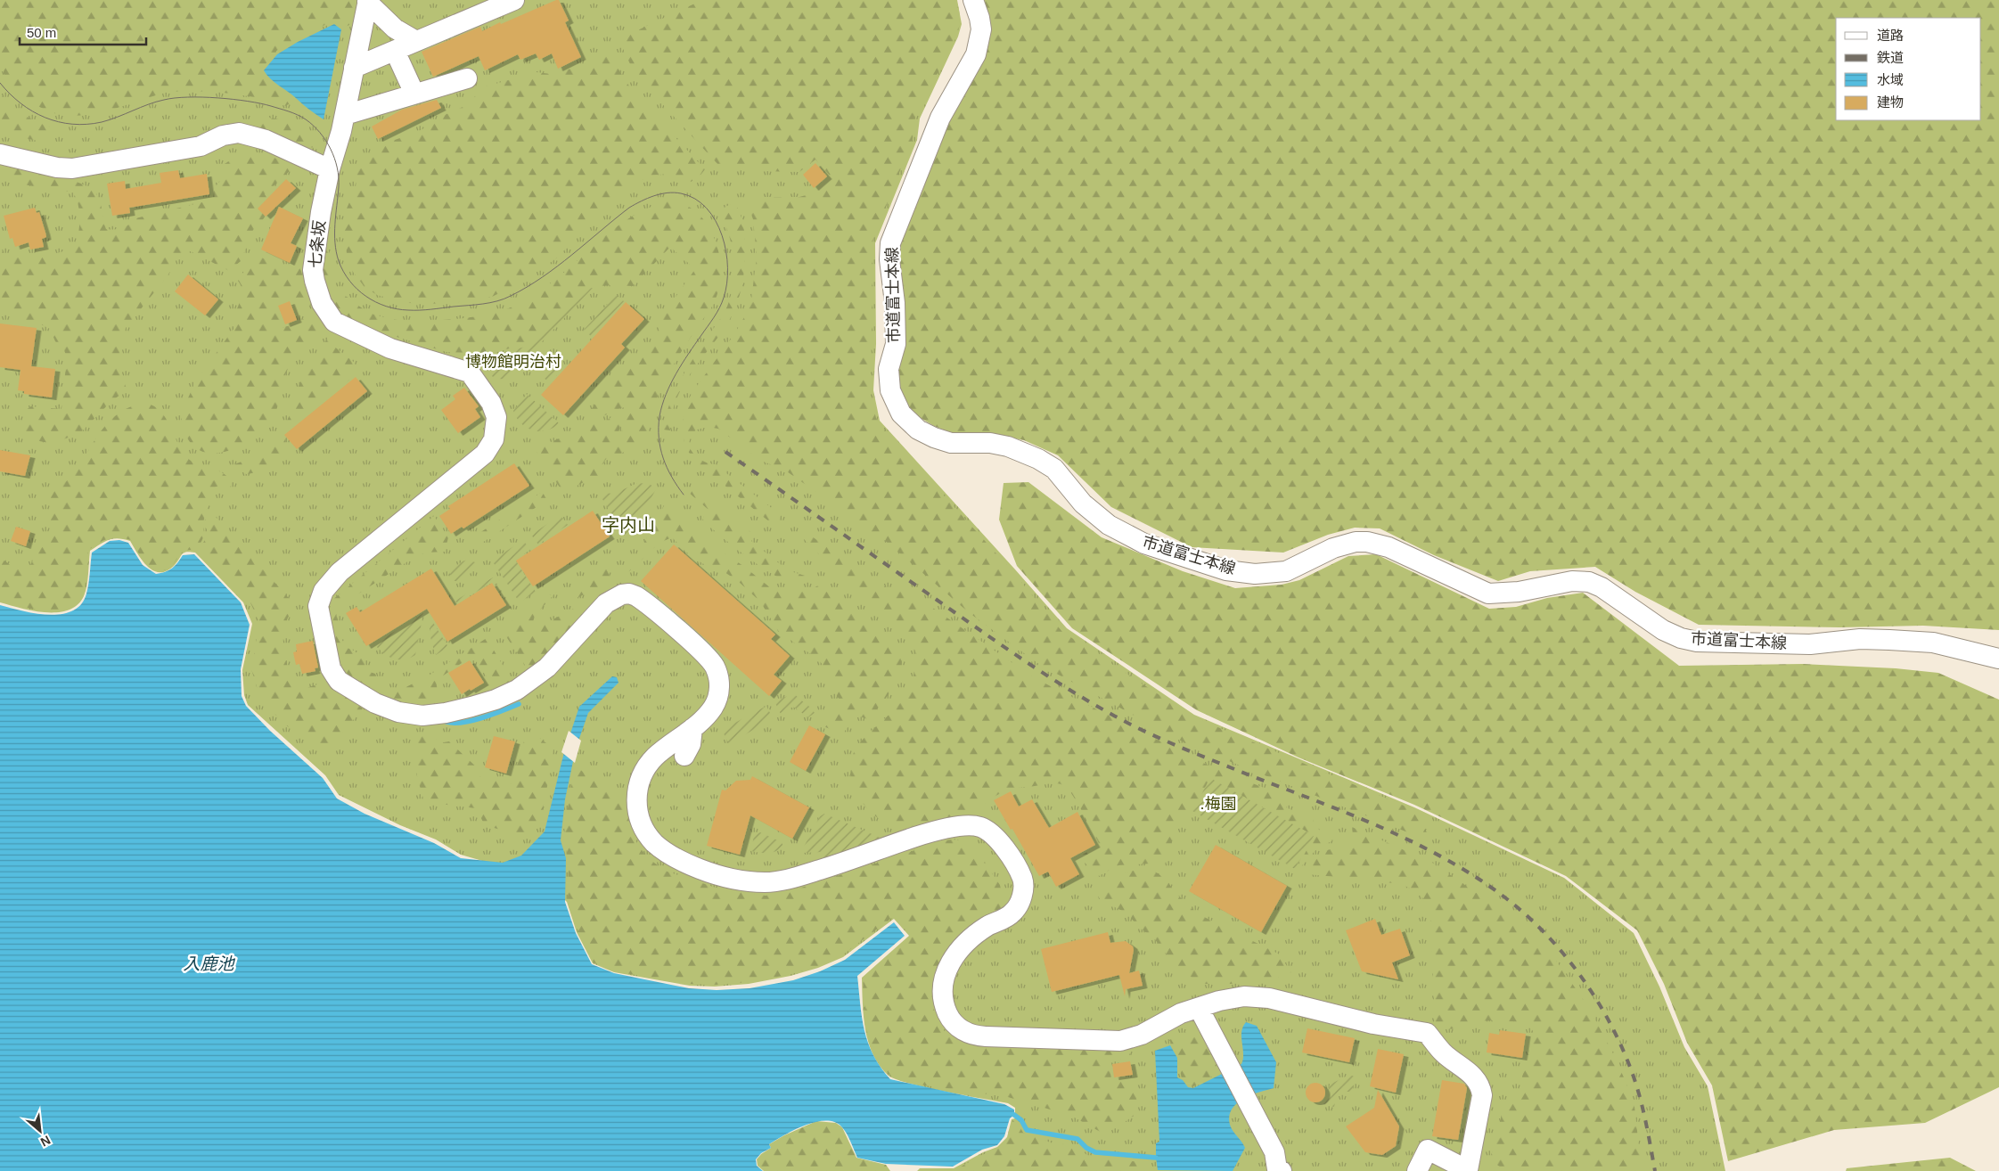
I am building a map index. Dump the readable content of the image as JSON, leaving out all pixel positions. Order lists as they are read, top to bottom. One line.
{"streets":{"street":["七条坂","市道富士本線"]},"districts":["字内山"],"water":["入鹿池"],"parks":["博物館明治村",".梅園"],"legend":["道路","鉄道","水域","建物"],"scale_bar":"50 m","north":"bottom right"}
